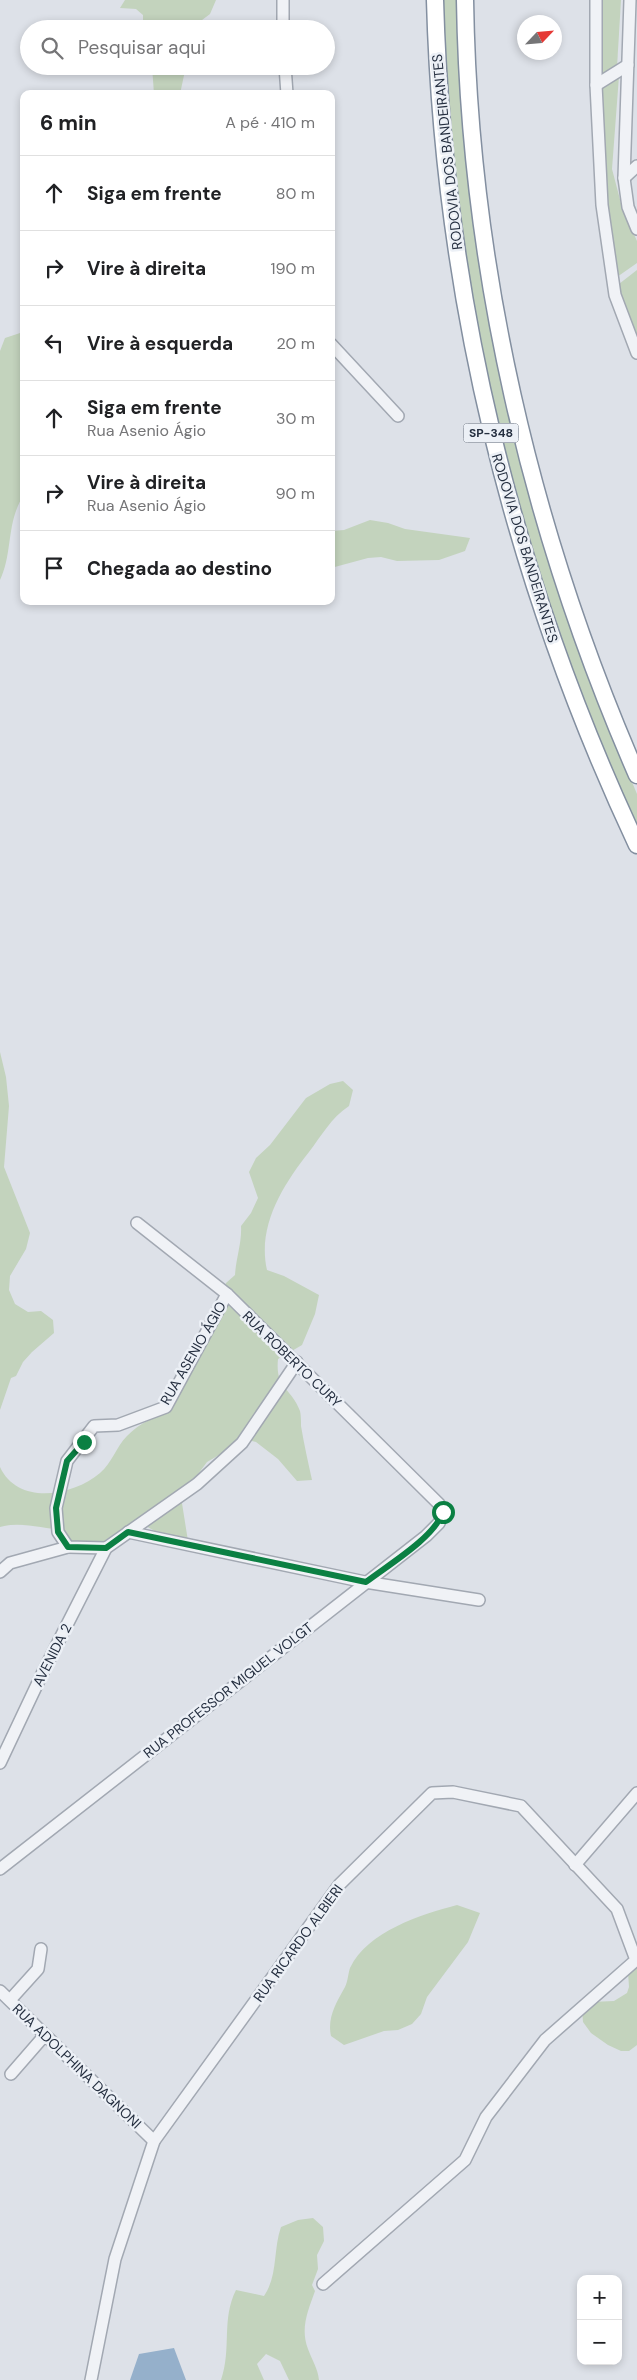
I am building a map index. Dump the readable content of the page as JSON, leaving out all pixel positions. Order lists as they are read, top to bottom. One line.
{"streets":{"highway":["RODOVIA DOS BANDEIRANTES","SP-348"],"street":["RUA ASENIO ÁGIO","RUA ROBERTO CURY","AVENIDA 2","RUA PROFESSOR MIGUEL VOLGT","RUA RICARDO ALBIERI","RUA ADOLPHINA DAGNONI"]},"crossings":[["RUA ASENIO ÁGIO","RUA ROBERTO CURY"],["RUA ROBERTO CURY","RUA PROFESSOR MIGUEL VOLGT"],["RUA RICARDO ALBIERI","RUA ADOLPHINA DAGNONI"]],"north":"top right","page":{"search":"Pesquisar aqui","heading":["6 min","A pé · 410 m"],"list":[["Siga em frente","80 m"],["Vire à direita","190 m"],["Vire à esquerda","20 m"],["Siga em frente","Rua Asenio Ágio","30 m"],["Vire à direita","Rua Asenio Ágio","90 m"],"Chegada ao destino"],"map_buttons":["+","−"]}}
